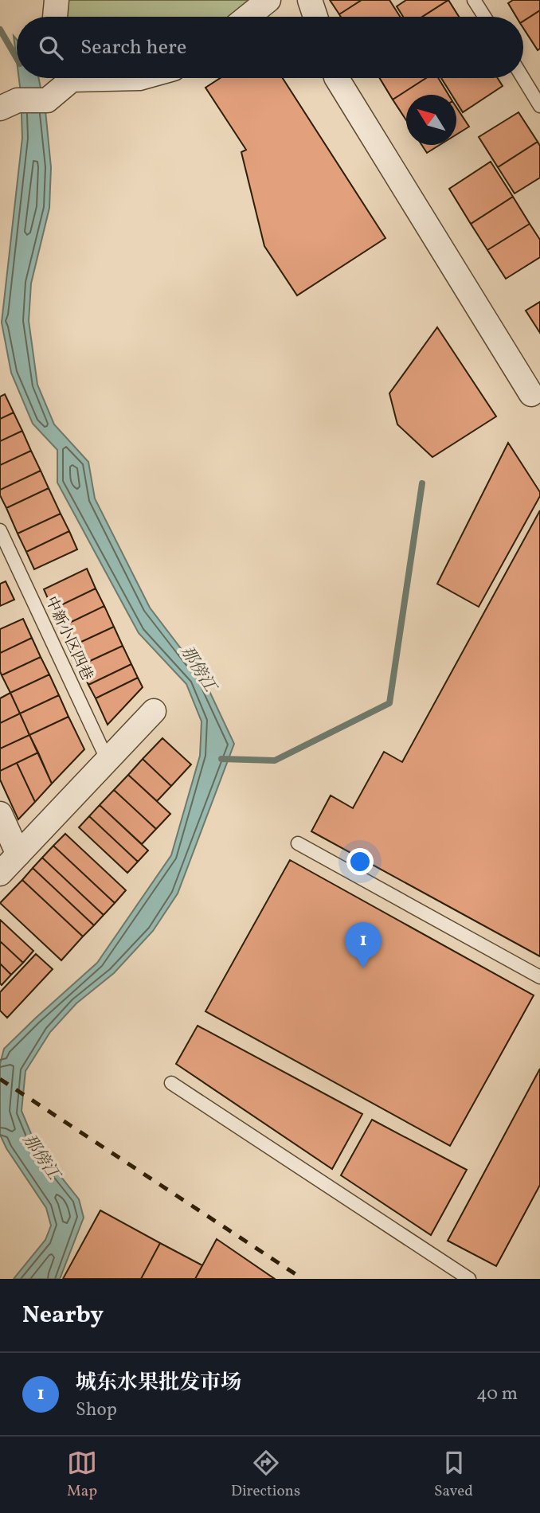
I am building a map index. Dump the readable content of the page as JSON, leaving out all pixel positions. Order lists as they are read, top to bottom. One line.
{"streets":{"lane":["中新小区四巷"]},"water":["那傍江"],"north":"top left","page":{"search":"Search here","pins":"1","heading":"Nearby","list":[{"mark":"1","name":"城东水果批发市场","note":"Shop","value":"40 m"}],"nav":["Map","Directions","Saved"]}}
